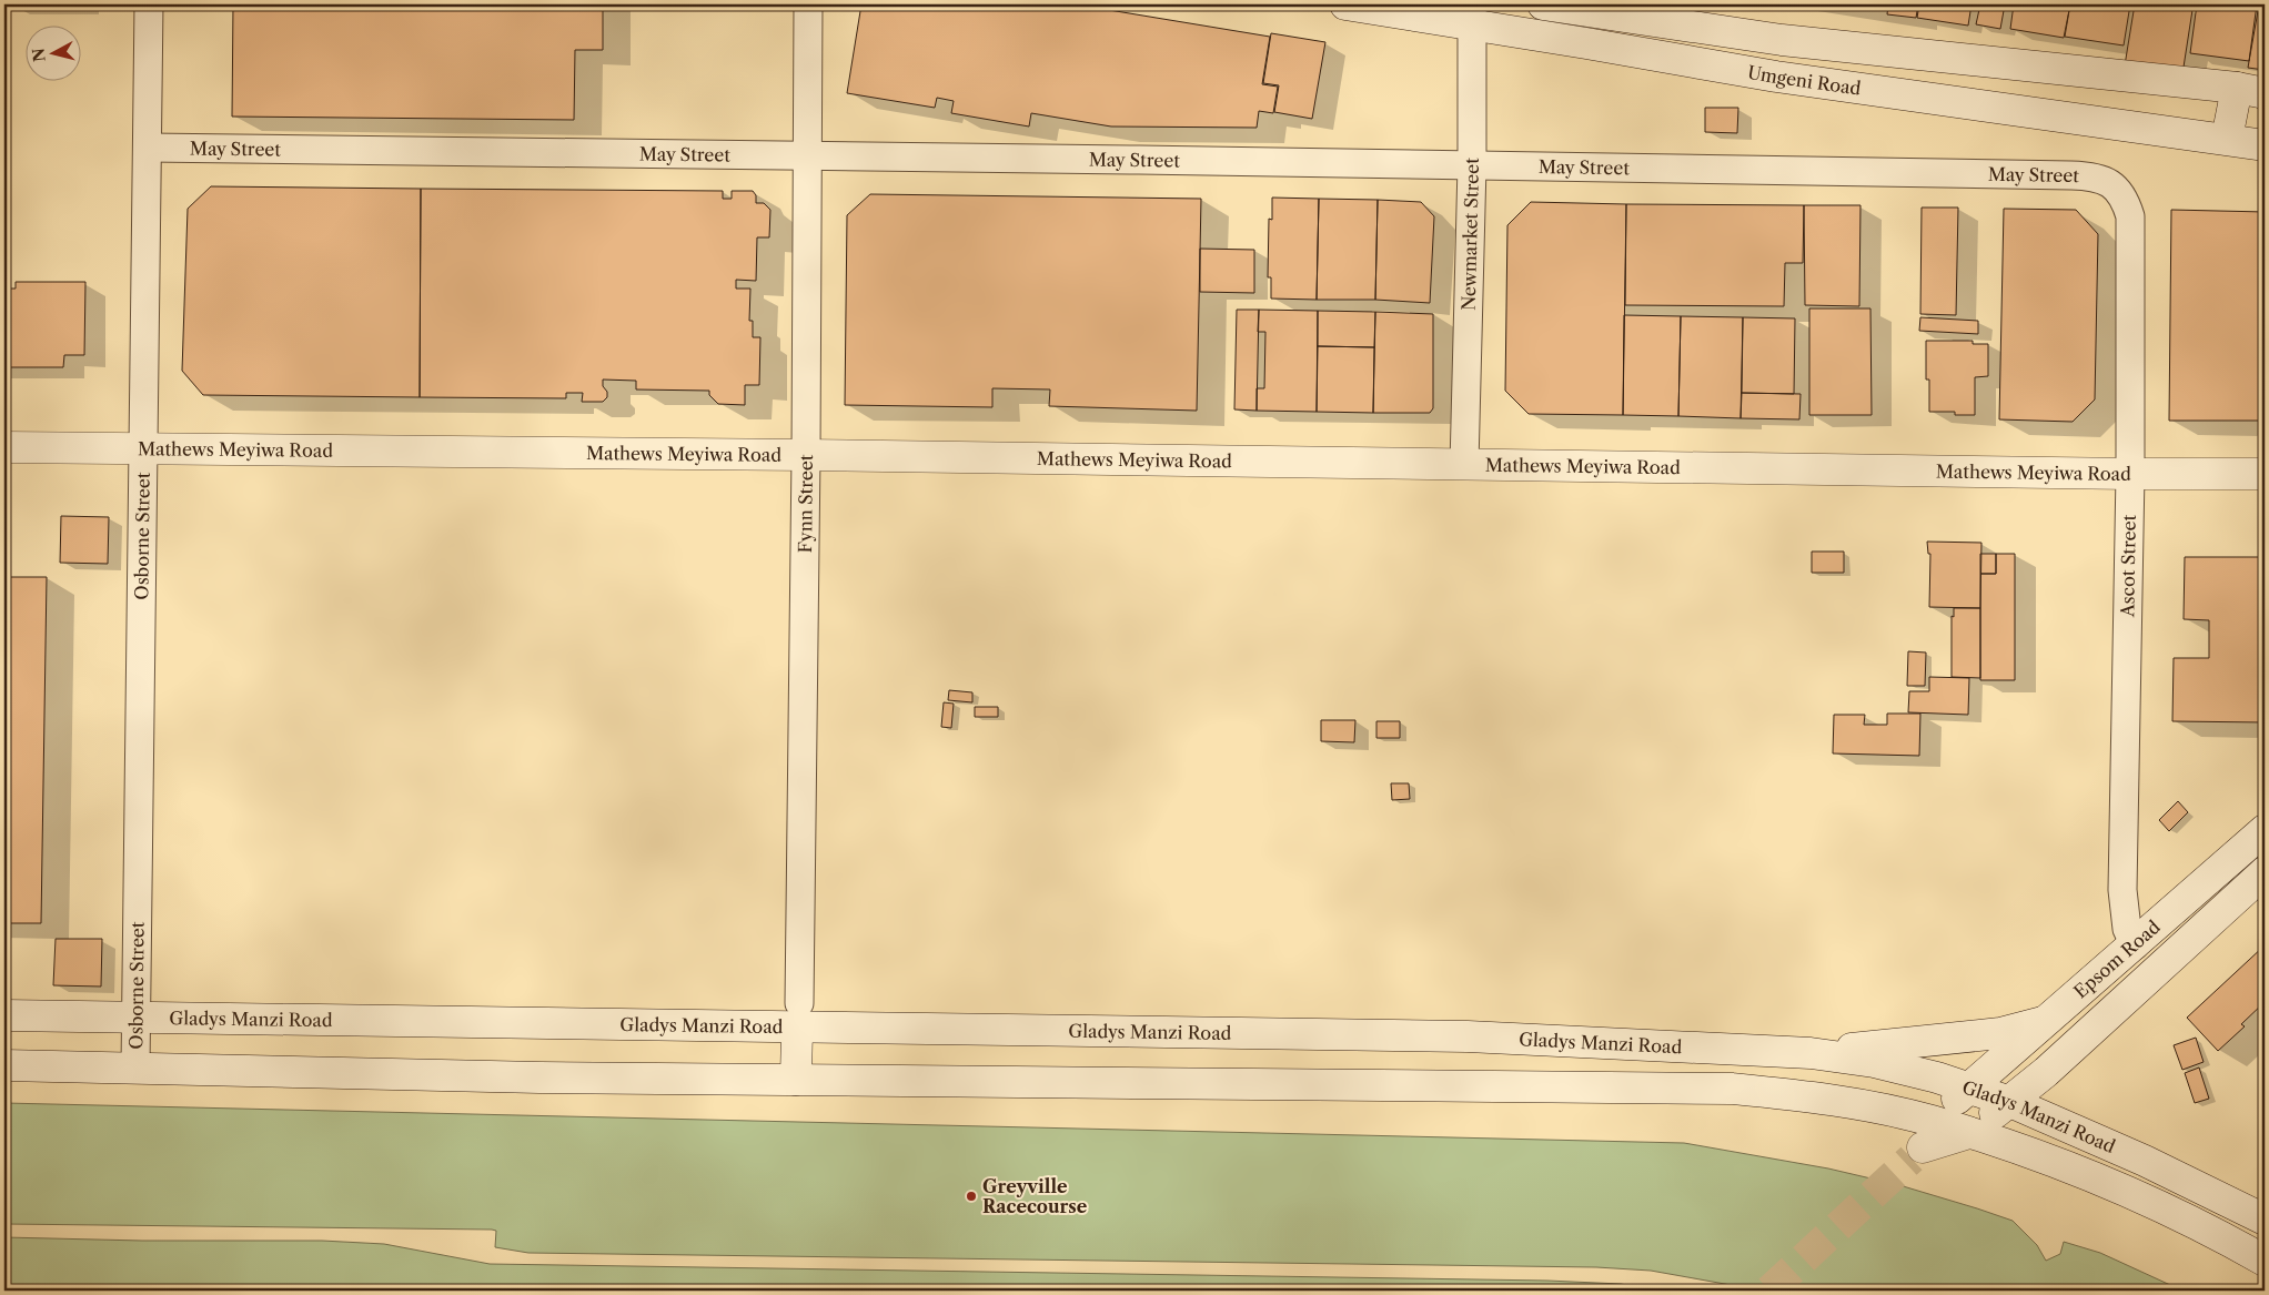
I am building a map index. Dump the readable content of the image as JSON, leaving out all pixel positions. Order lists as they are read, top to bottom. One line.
{"streets":{"main road":["Umgeni Road","Mathews Meyiwa Road","Epsom Road","Gladys Manzi Road"],"street":["May Street","Newmarket Street","Fynn Street","Osborne Street","Ascot Street"]},"crossings":[["Umgeni Road","Newmarket Street"],["May Street","Newmarket Street"],["May Street","Fynn Street"],["May Street","Osborne Street"],["May Street","Ascot Street"],["Newmarket Street","Mathews Meyiwa Road"],["Mathews Meyiwa Road","Fynn Street"],["Mathews Meyiwa Road","Osborne Street"],["Mathews Meyiwa Road","Ascot Street"],["Fynn Street","Gladys Manzi Road"],["Osborne Street","Gladys Manzi Road"],["Ascot Street","Epsom Road"],["Epsom Road","Gladys Manzi Road"]],"places":["Greyville Racecourse"],"north":"left"}
